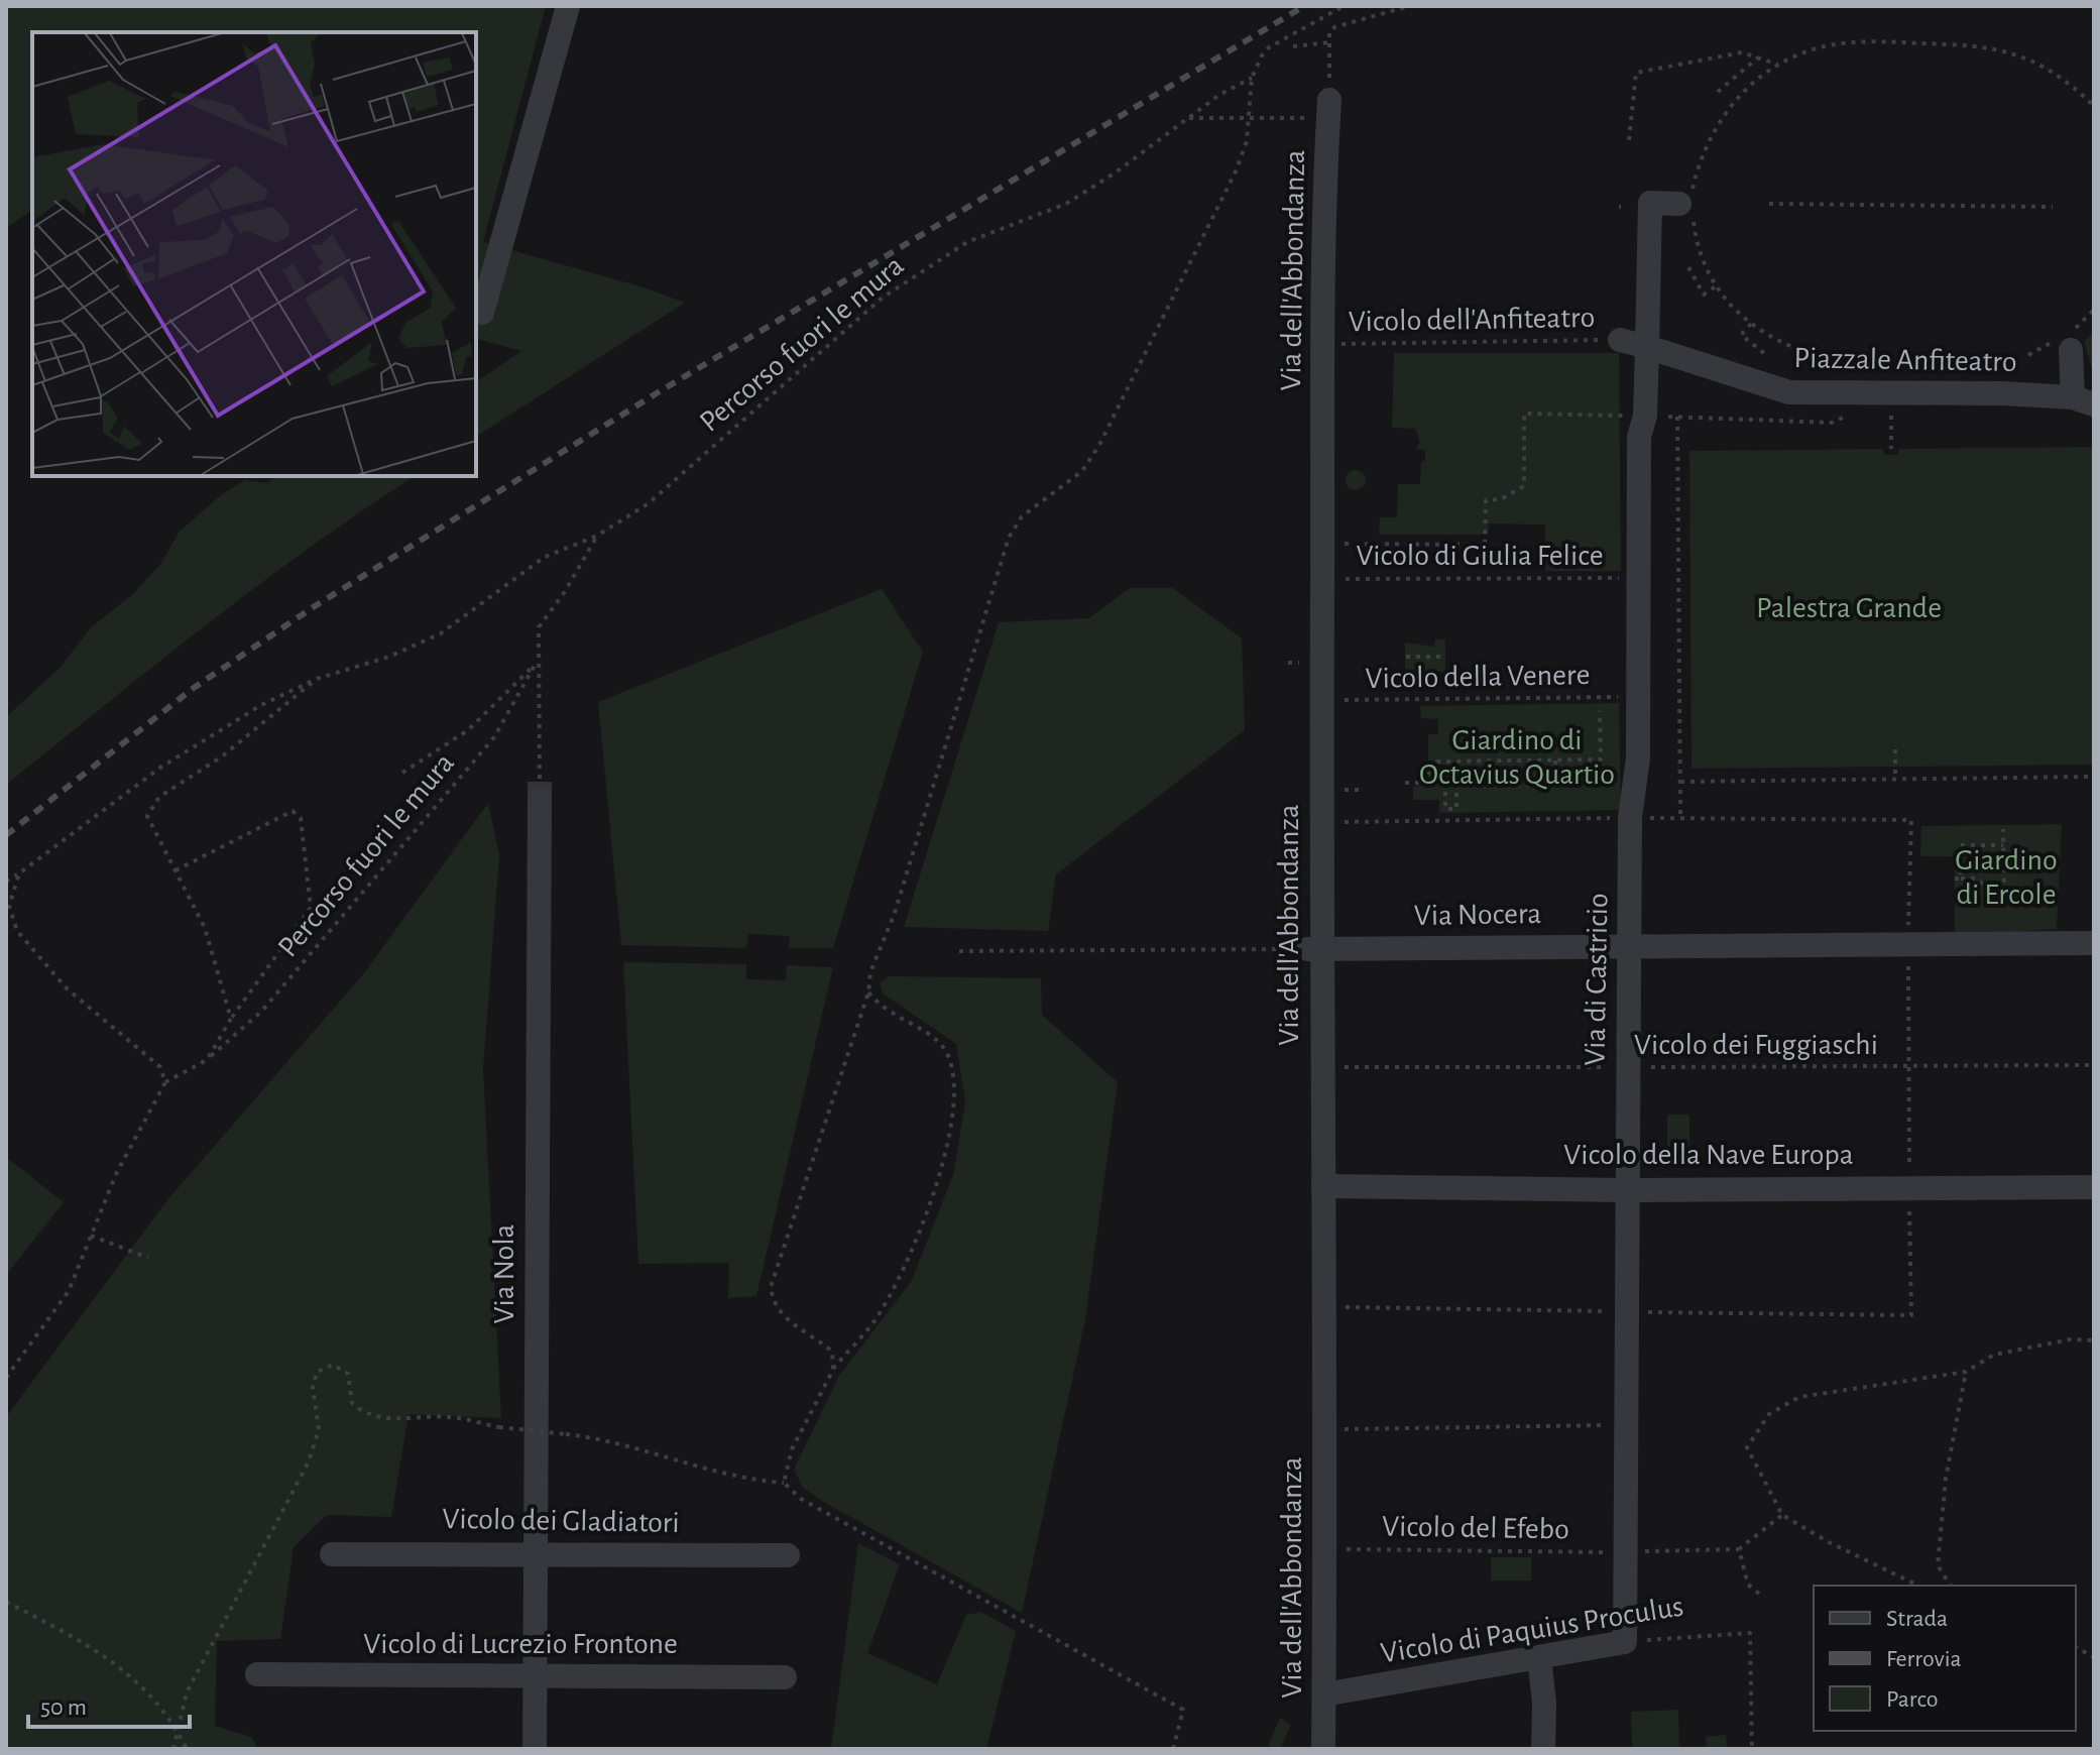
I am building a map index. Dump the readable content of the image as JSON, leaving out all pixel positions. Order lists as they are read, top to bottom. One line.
{"streets":{"street":["Via dell'Abbondanza","Piazzale Anfiteatro","Via Nocera","Via di Castricio","Vicolo della Nave Europa","Via Nola","Vicolo dei Gladiatori","Vicolo di Paquius Proculus","Vicolo di Lucrezio Frontone"],"path":["Vicolo dell'Anfiteatro","Percorso fuori le mura","Vicolo di Giulia Felice","Vicolo della Venere","Vicolo dei Fuggiaschi","Vicolo del Efebo"]},"crossings":[["Via dell'Abbondanza","Vicolo dell'Anfiteatro"],["Via dell'Abbondanza","Via Nocera"],["Via dell'Abbondanza","Vicolo dei Fuggiaschi"],["Via dell'Abbondanza","Vicolo della Nave Europa"],["Via dell'Abbondanza","Vicolo del Efebo"],["Via dell'Abbondanza","Vicolo di Paquius Proculus"],["Piazzale Anfiteatro","Via di Castricio"],["Via Nocera","Via di Castricio"],["Via di Castricio","Vicolo dei Fuggiaschi"],["Via di Castricio","Vicolo della Nave Europa"],["Via di Castricio","Vicolo del Efebo"],["Via di Castricio","Vicolo di Paquius Proculus"],["Via Nola","Vicolo dei Gladiatori"],["Via Nola","Vicolo di Lucrezio Frontone"]],"parks":["Palestra Grande","Giardino di Octavius Quartio","Giardino di Ercole"],"legend":["Strada","Ferrovia","Parco"],"scale_bar":"50 m"}
